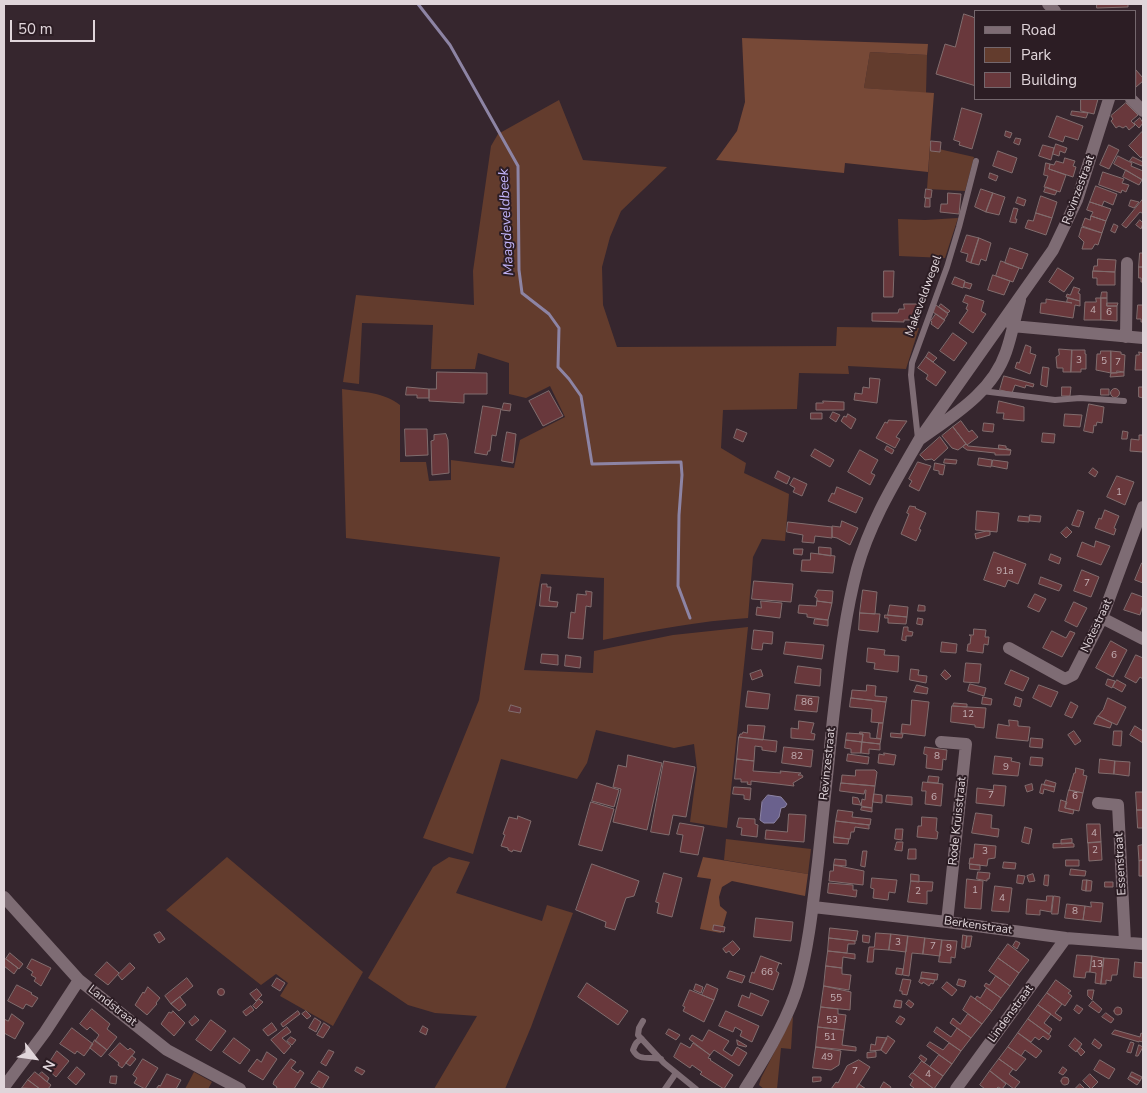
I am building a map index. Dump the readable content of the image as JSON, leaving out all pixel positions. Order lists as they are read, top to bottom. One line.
{"streets":{"street":["Revinzestraat","Notestraat","Rode Kruisstraat","Essenstraat","Berkenstraat","Landstraat","Lindenstraat"],"lane":["Makeveldwegel"]},"crossings":[["Revinzestraat","Makeveldwegel"],["Revinzestraat","Berkenstraat"],["Rode Kruisstraat","Berkenstraat"],["Essenstraat","Berkenstraat"],["Berkenstraat","Lindenstraat"]],"water":["Maagdeveldbeek"],"house_numbers":["4","6","3","5","7","1","91a","7","6","86","12","82","8","9","7","6","6","4","2","3","1","2","4","8","3","7","9","13","66","55","53","51","49","7","4"],"legend":["Road","Park","Building"],"scale_bar":"50 m","north":"bottom right"}
